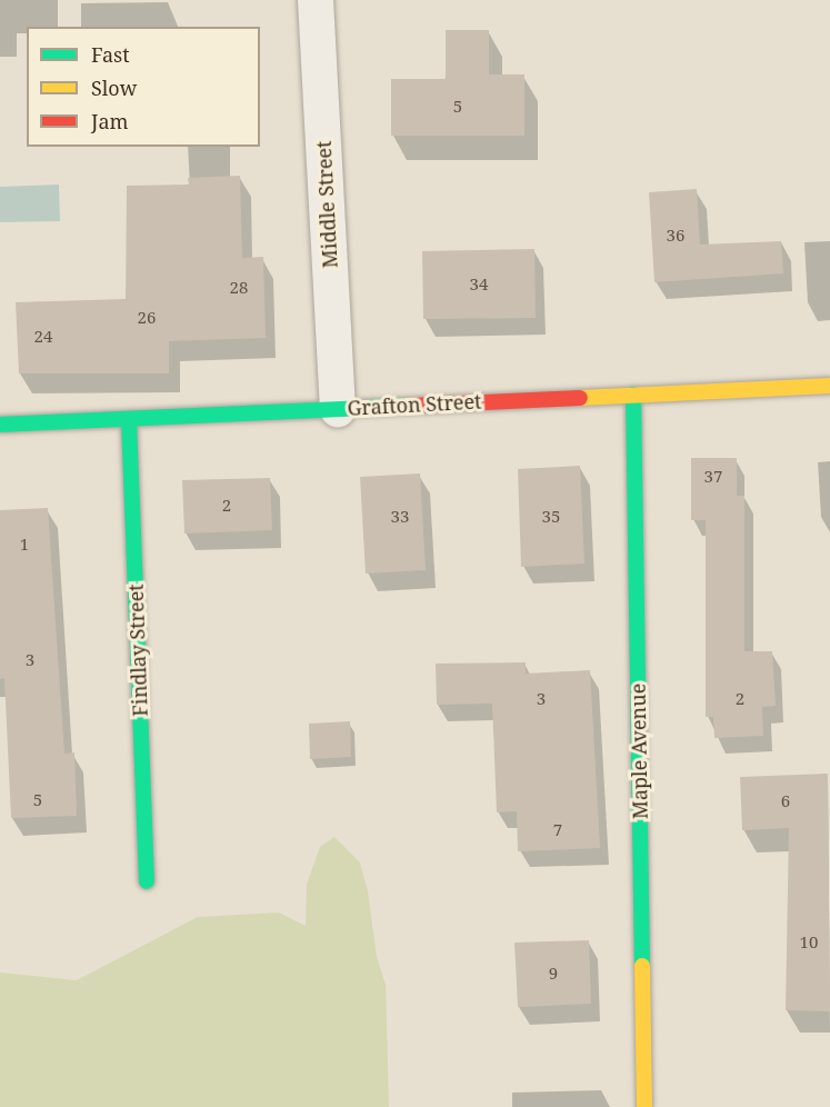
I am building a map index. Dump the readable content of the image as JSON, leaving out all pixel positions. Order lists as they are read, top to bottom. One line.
{"streets":{"street":["Middle Street","Grafton Street","Findlay Street","Maple Avenue"]},"crossings":[["Middle Street","Grafton Street"],["Grafton Street","Findlay Street"],["Grafton Street","Maple Avenue"]],"house_numbers":["5","36","34","28","26","24","37","2","33","35","1","3","3","2","5","6","7","10","9"],"legend":["Fast","Slow","Jam"]}
